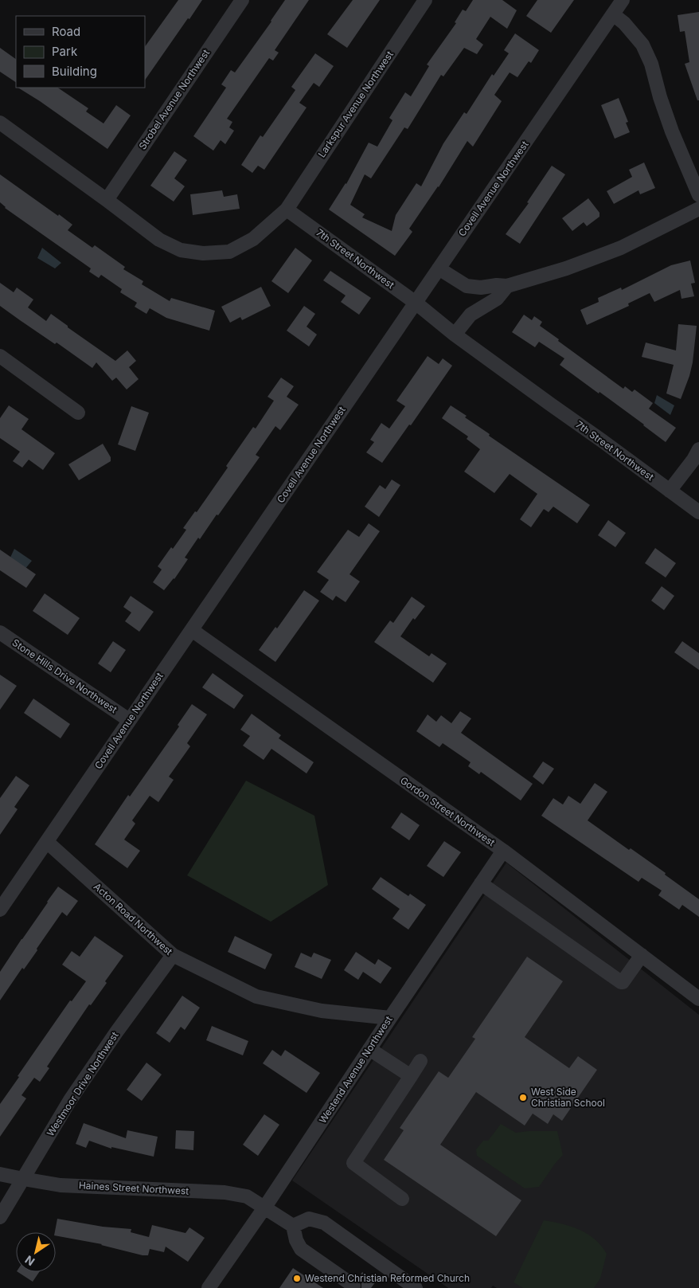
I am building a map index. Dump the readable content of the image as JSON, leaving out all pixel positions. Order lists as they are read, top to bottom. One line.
{"streets":{"street":["Strobel Avenue Northwest","Larkspur Avenue Northwest","Covell Avenue Northwest","7th Street Northwest","Stone Hills Drive Northwest","Gordon Street Northwest","Acton Road Northwest","Westend Avenue Northwest","Westmoor Drive Northwest","Haines Street Northwest"]},"crossings":[["Larkspur Avenue Northwest","7th Street Northwest"],["Covell Avenue Northwest","7th Street Northwest"],["Covell Avenue Northwest","Stone Hills Drive Northwest"],["Covell Avenue Northwest","Gordon Street Northwest"],["Covell Avenue Northwest","Acton Road Northwest"],["Gordon Street Northwest","Westend Avenue Northwest"],["Acton Road Northwest","Westend Avenue Northwest"],["Acton Road Northwest","Westmoor Drive Northwest"],["Westend Avenue Northwest","Haines Street Northwest"],["Westmoor Drive Northwest","Haines Street Northwest"]],"places":["West Side Christian School","Westend Christian Reformed Church"],"legend":["Road","Park","Building"],"north":"bottom left"}
